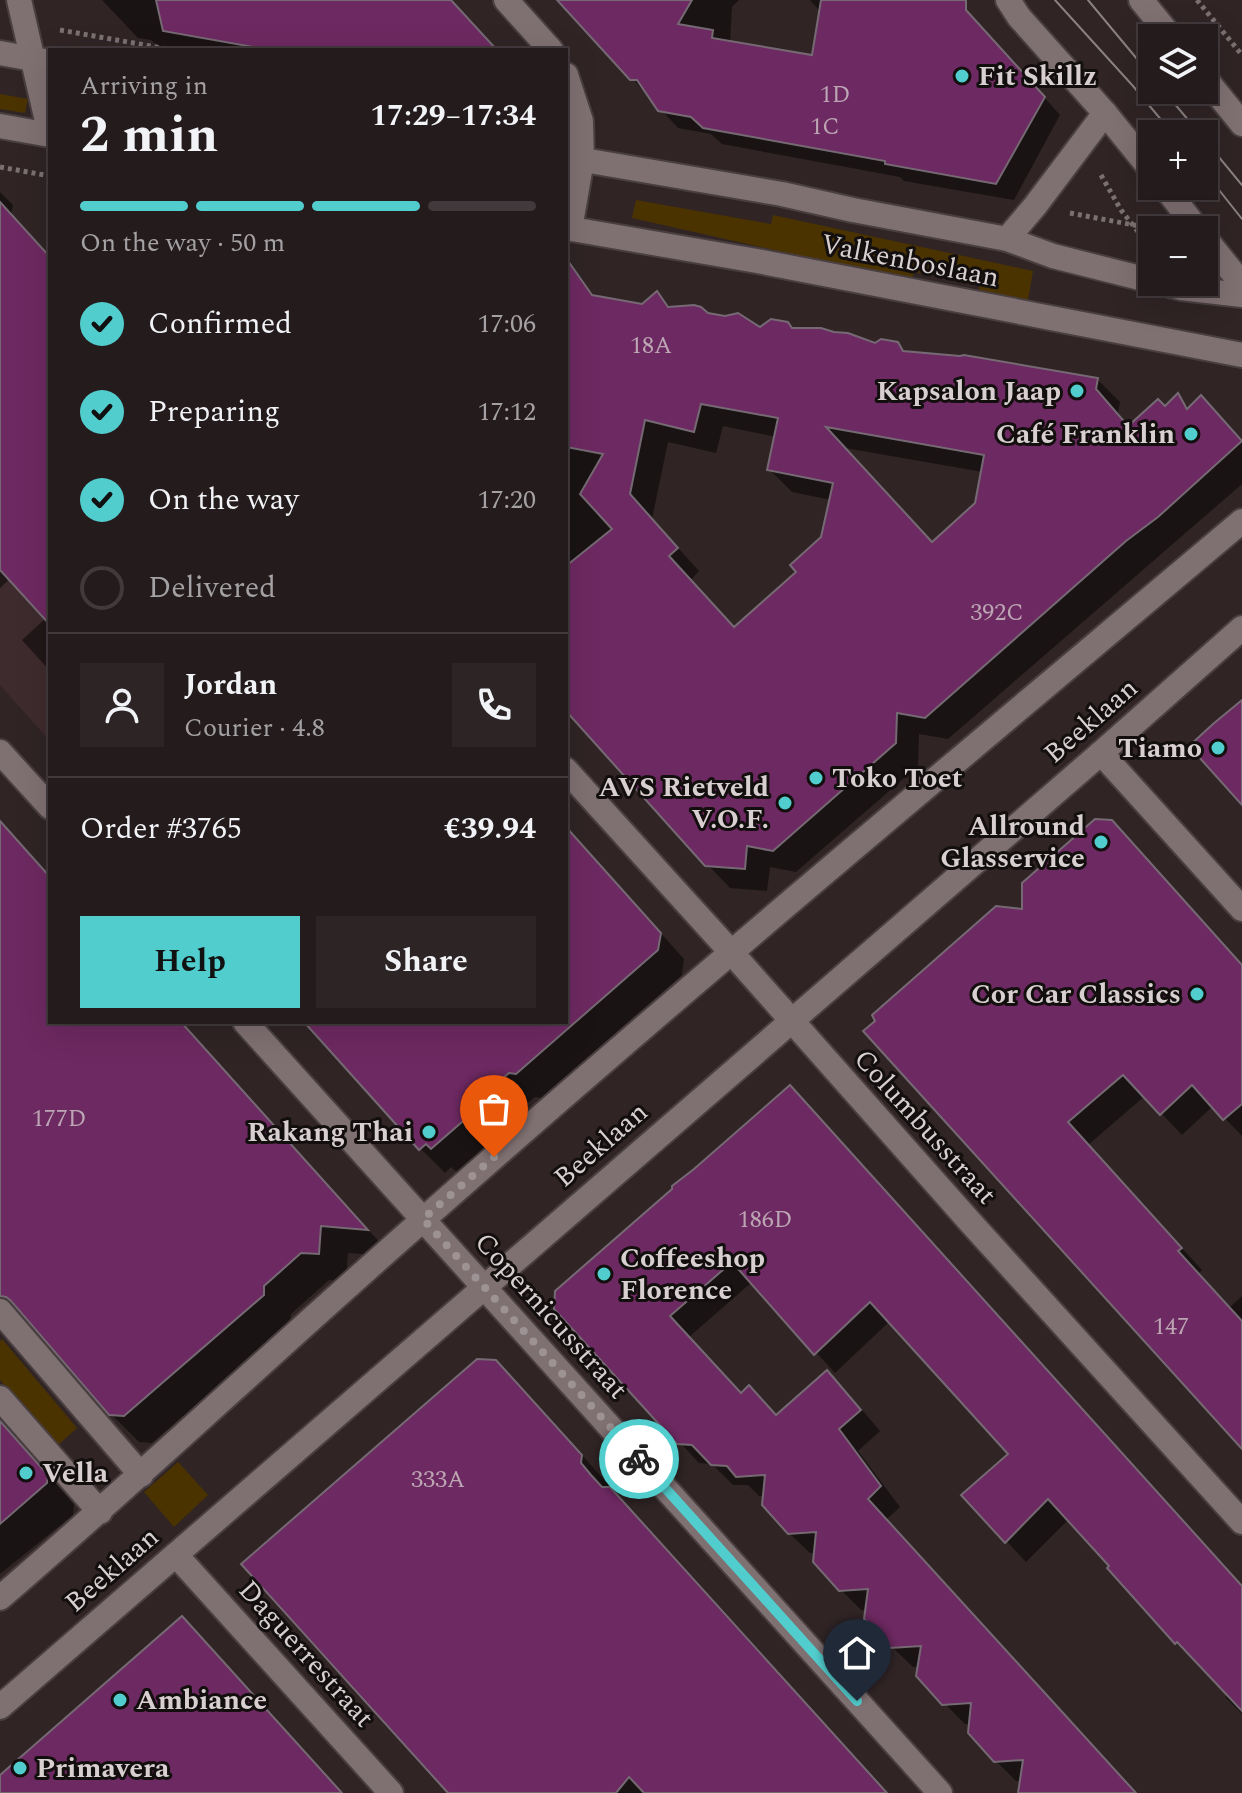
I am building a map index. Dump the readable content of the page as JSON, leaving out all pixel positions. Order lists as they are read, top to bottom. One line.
{"streets":{"street":["Valkenboslaan","Beeklaan","Columbusstraat","Copernicusstraat","Daguerrestraat"]},"crossings":[["Beeklaan","Columbusstraat"],["Beeklaan","Copernicusstraat"],["Beeklaan","Daguerrestraat"]],"places":["Fit Skillz","Kapsalon Jaap","Café Franklin","Tiamo","Toko Toet","AVS Rietveld V.O.F.","Allround Glasservice","Cor Car Classics","Rakang Thai","Coffeeshop Florence","Vella","Ambiance","Primavera"],"house_numbers":["1D","1C","18A","392C","177D","186D","147","333A"],"page":{"map_buttons":["+","−"],"heading":["2 min","Arriving in","17:29–17:34"],"panel":["Jordan","Courier · 4.8","Order #3765","€39.94"],"bar":"On the way · 50 m","list":[["Confirmed","17:06"],["Preparing","17:12"],["On the way","17:20"],"Delivered"],"buttons":["Help","Share"]}}
